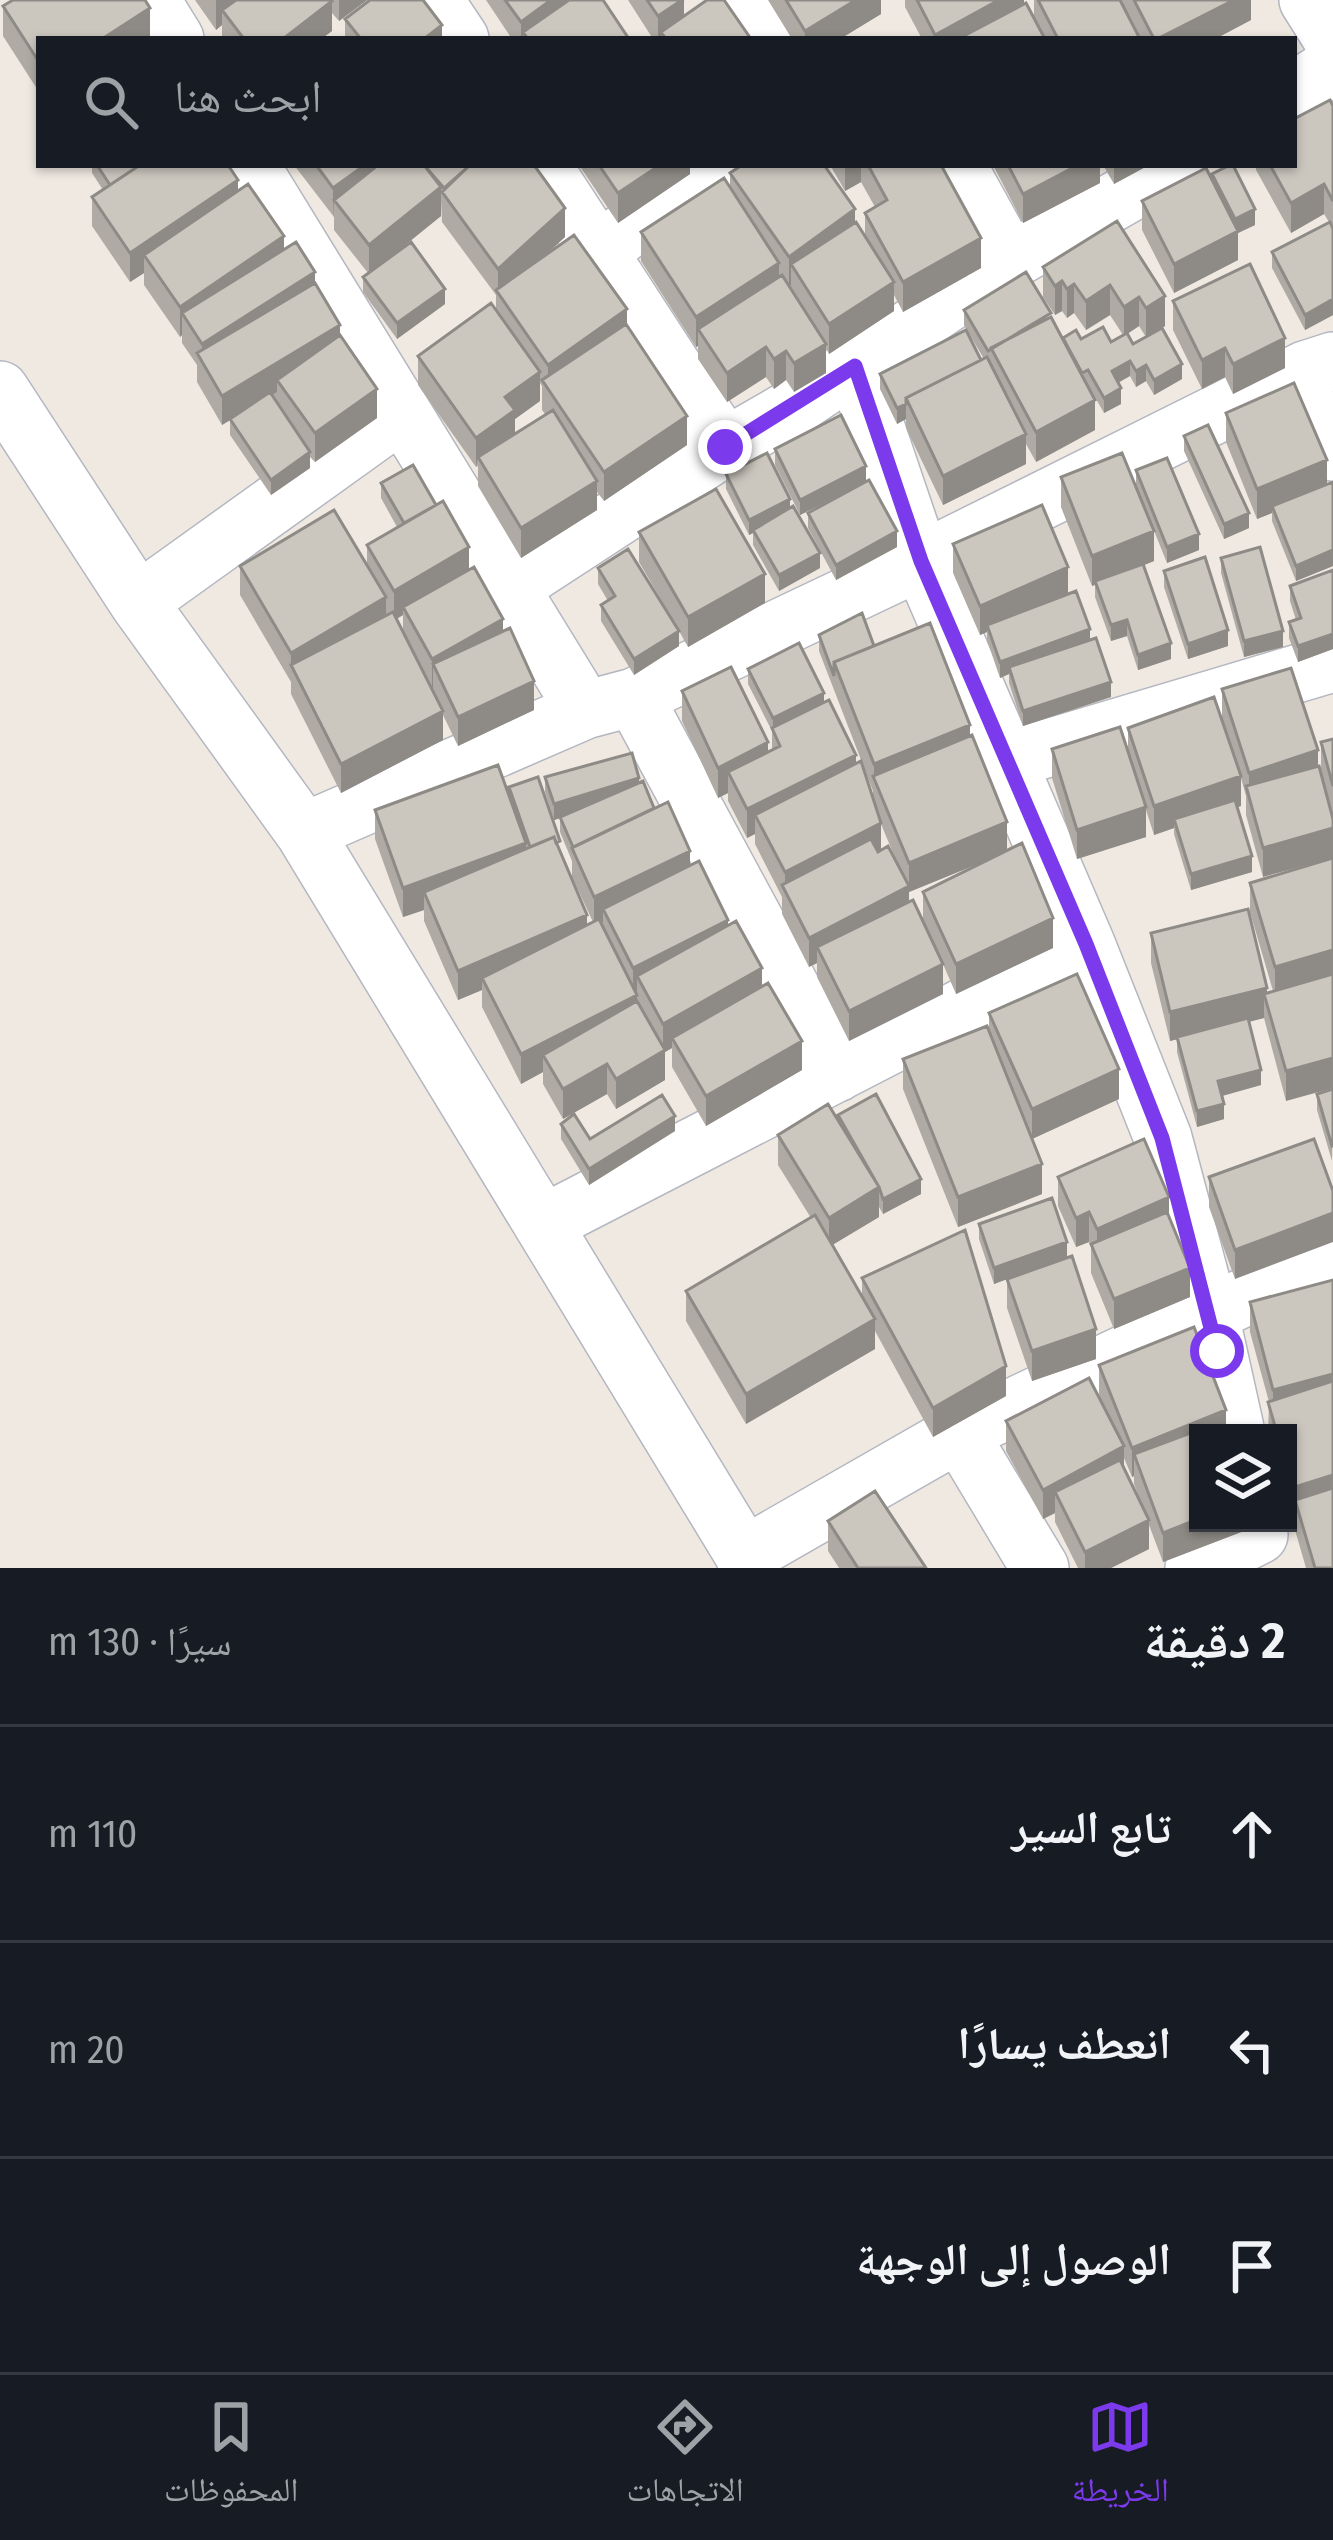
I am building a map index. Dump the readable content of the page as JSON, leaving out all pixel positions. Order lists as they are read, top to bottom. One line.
{"page":{"search":"ابحث هنا","heading":["2 دقيقة","سيرًا · 130 m"],"list":[["تابع السير","110 m"],["انعطف يسارًا","20 m"],"الوصول إلى الوجهة"],"nav":["الخريطة","الاتجاهات","المحفوظات"]}}
